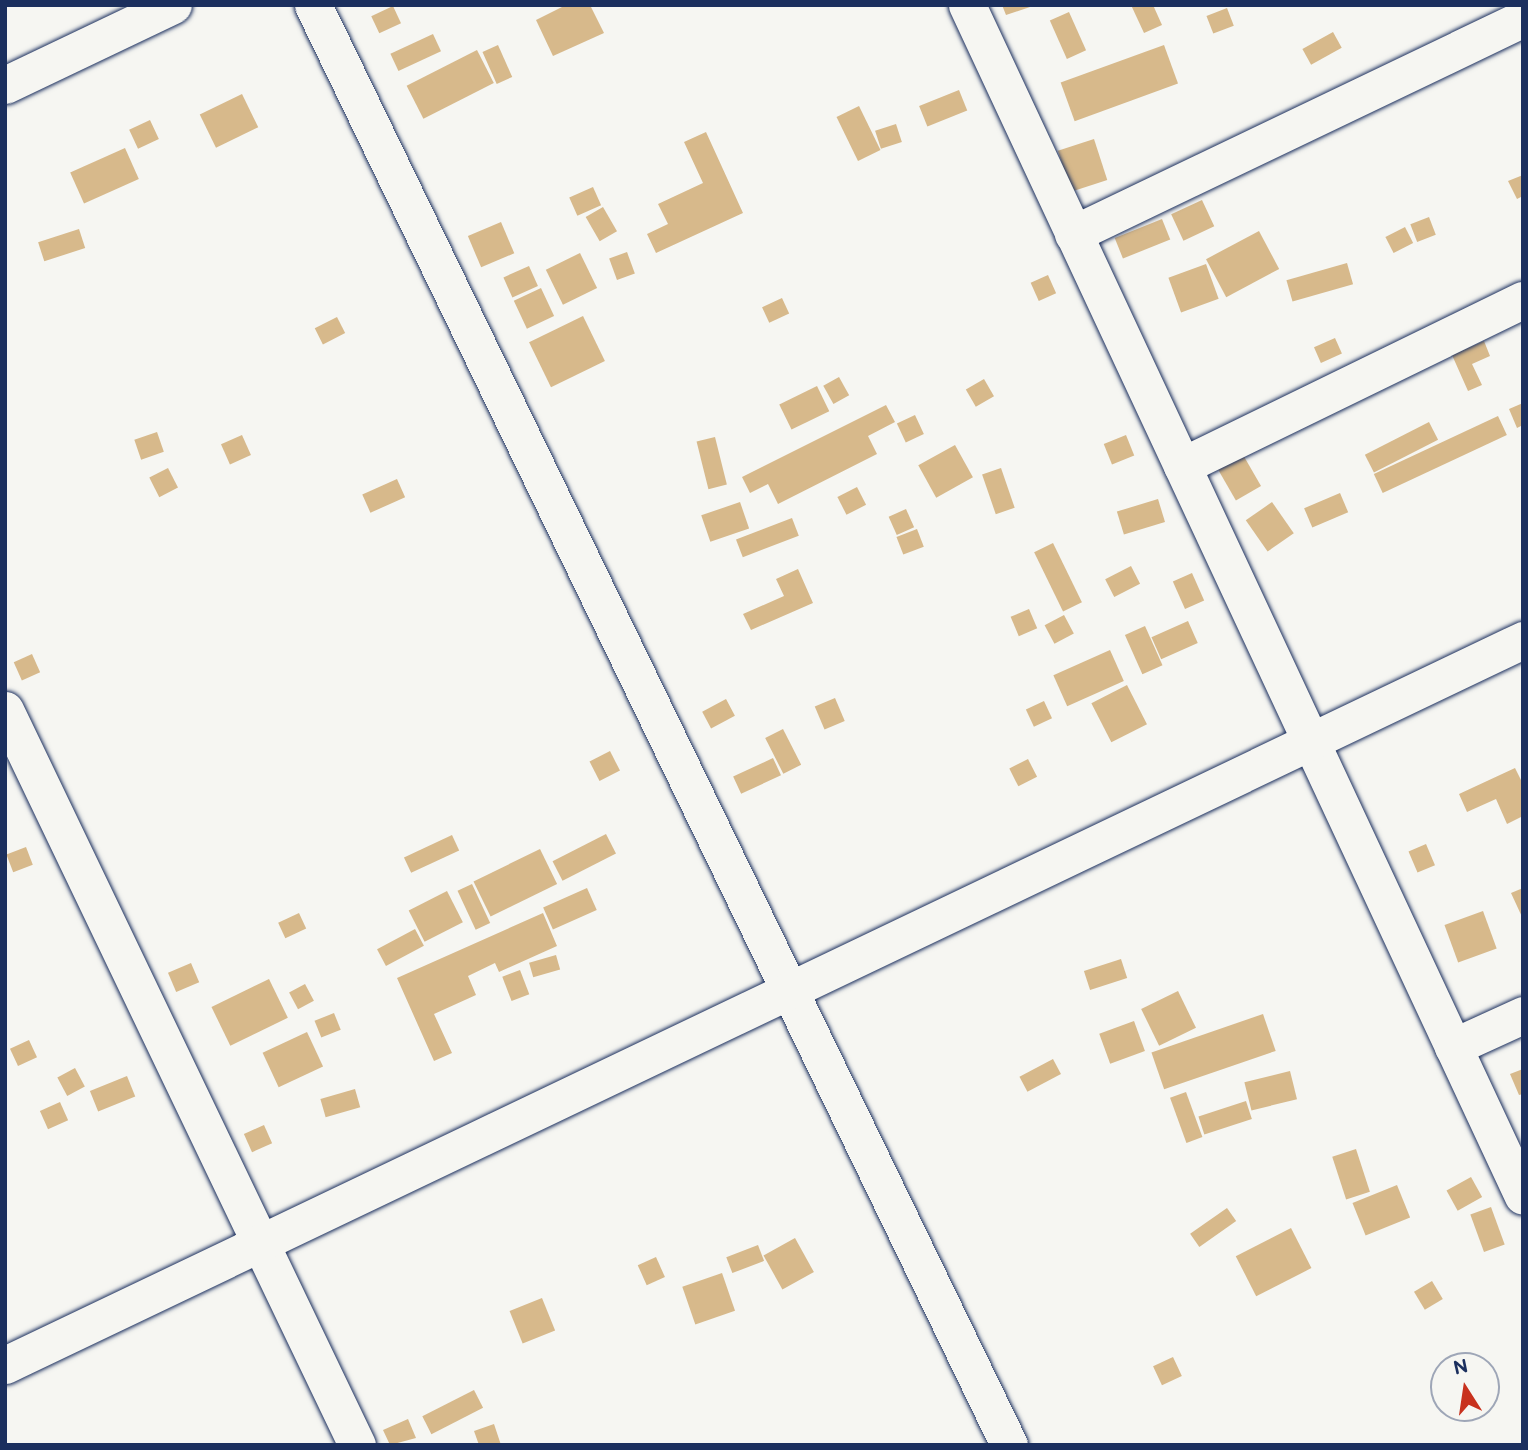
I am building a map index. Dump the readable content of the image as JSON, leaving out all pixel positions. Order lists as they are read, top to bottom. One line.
{"north":"top"}
